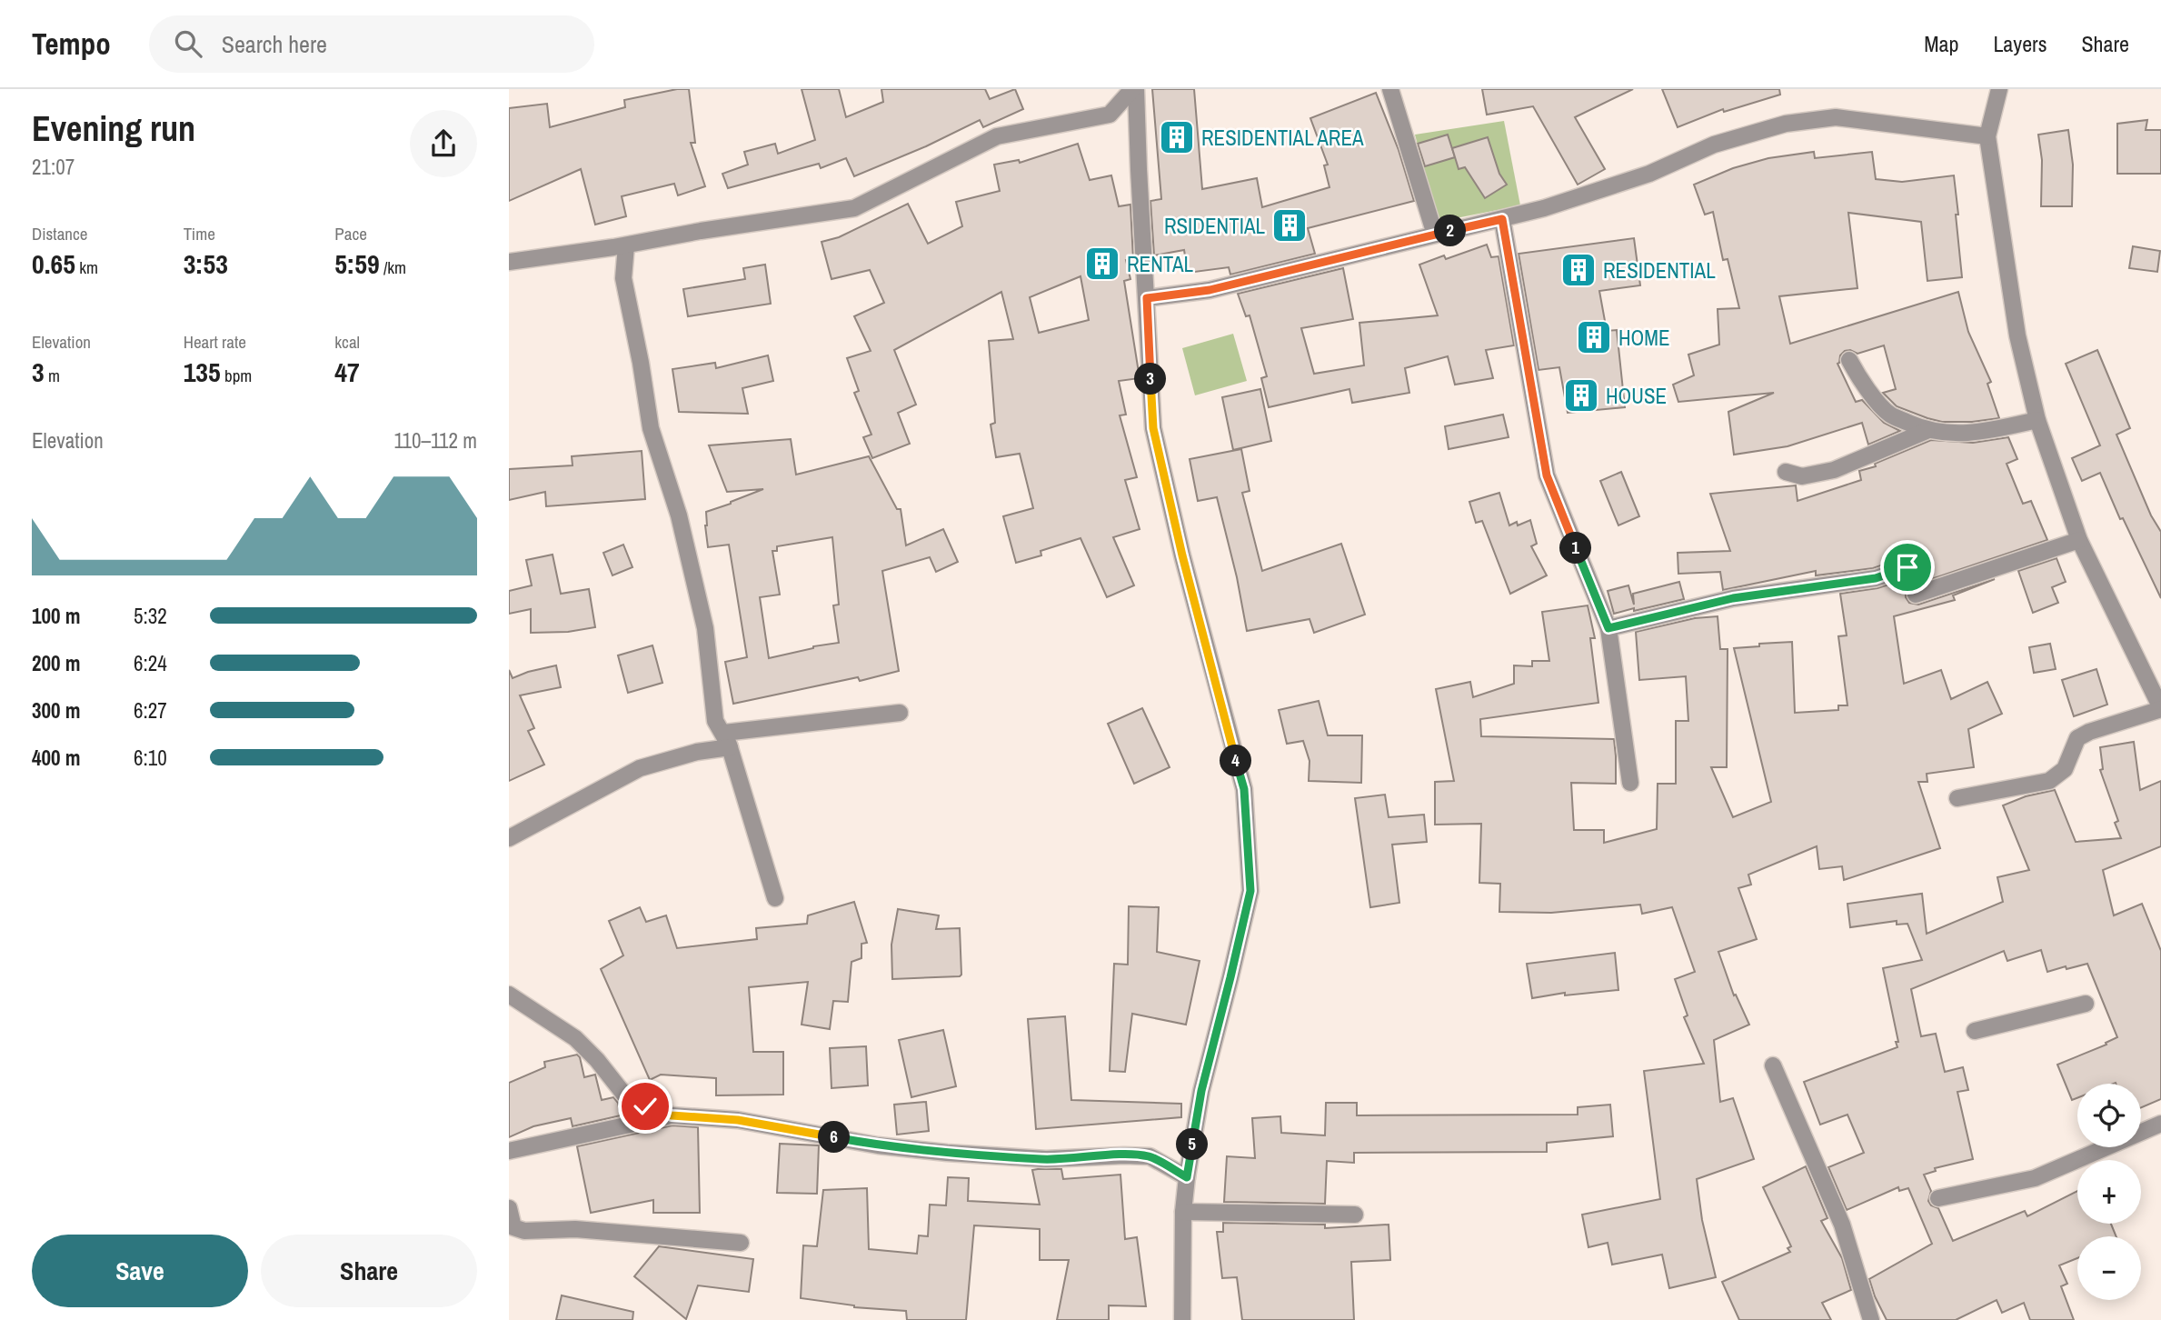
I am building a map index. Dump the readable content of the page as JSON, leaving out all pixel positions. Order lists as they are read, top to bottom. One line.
{"places":{"building":["RESIDENTIAL AREA","RSIDENTIAL","RENTAL","RESIDENTIAL","HOME","HOUSE"]},"page":{"header":"Tempo","search":"Search here","nav":["Map","Layers","Share"],"heading":["Evening run","21:07"],"stats":[["Distance","0.65 km"],["Time","3:53"],["Pace","5:59 /km"],["Elevation","3 m"],["Heart rate","135 bpm"],["kcal","47"]],"pins":["2","3","1","4","6","5"],"chart":["Elevation","110–112 m"],"list":[{"name":"100 m","note":"5:32"},{"name":"200 m","note":"6:24"},{"name":"300 m","note":"6:27"},{"name":"400 m","note":"6:10"}],"map_buttons":["+","−"],"buttons":["Save","Share"]}}
